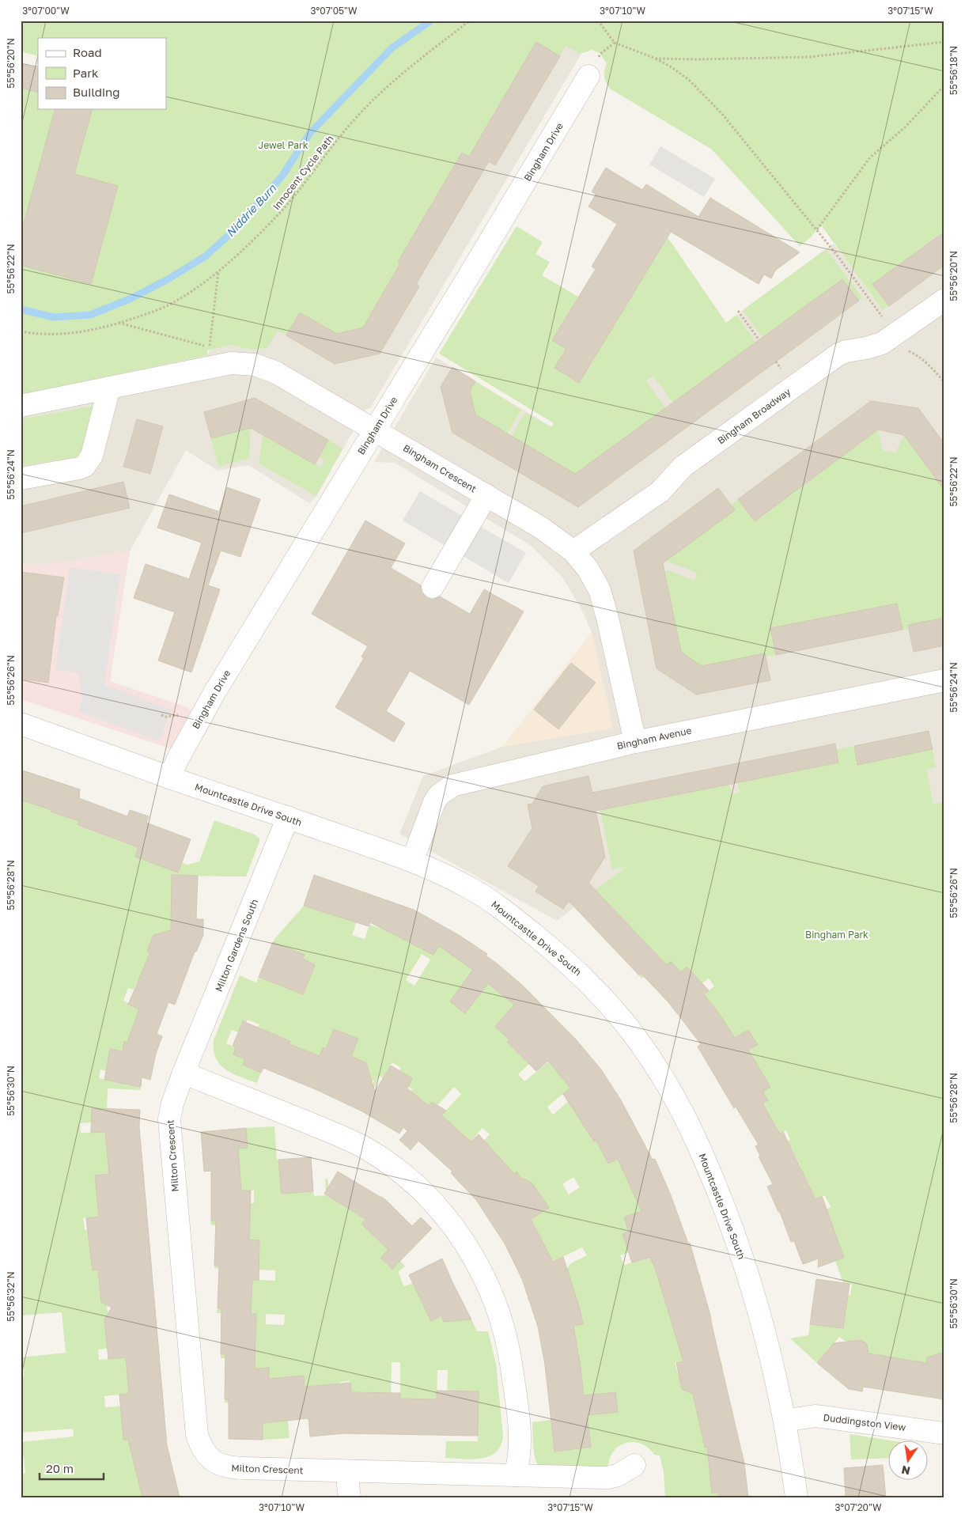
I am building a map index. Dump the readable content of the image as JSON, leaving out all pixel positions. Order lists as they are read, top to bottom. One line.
{"streets":{"street":["Bingham Drive","Bingham Broadway","Bingham Crescent","Bingham Avenue","Mountcastle Drive South","Milton Gardens South","Milton Crescent","Duddingston View"],"path":["Innocent Cycle Path"]},"crossings":[["Bingham Drive","Bingham Crescent"],["Bingham Drive","Mountcastle Drive South"],["Bingham Broadway","Bingham Crescent"],["Bingham Crescent","Bingham Avenue"],["Bingham Avenue","Mountcastle Drive South"],["Mountcastle Drive South","Milton Gardens South"],["Mountcastle Drive South","Duddingston View"],["Milton Gardens South","Milton Crescent"]],"water":["Niddrie Burn"],"parks":["Jewel Park","Bingham Park"],"legend":["Road","Park","Building"],"scale_bar":"20 m","north":"bottom","coordinates":["3°07'00\"W","3°07'05\"W","3°07'10\"W","3°07'15\"W","55°56'20\"N","55°56'18\"N","55°56'22\"N","55°56'24\"N","55°56'26\"N","55°56'28\"N","55°56'30\"N","55°56'32\"N","3°07'20\"W"]}
